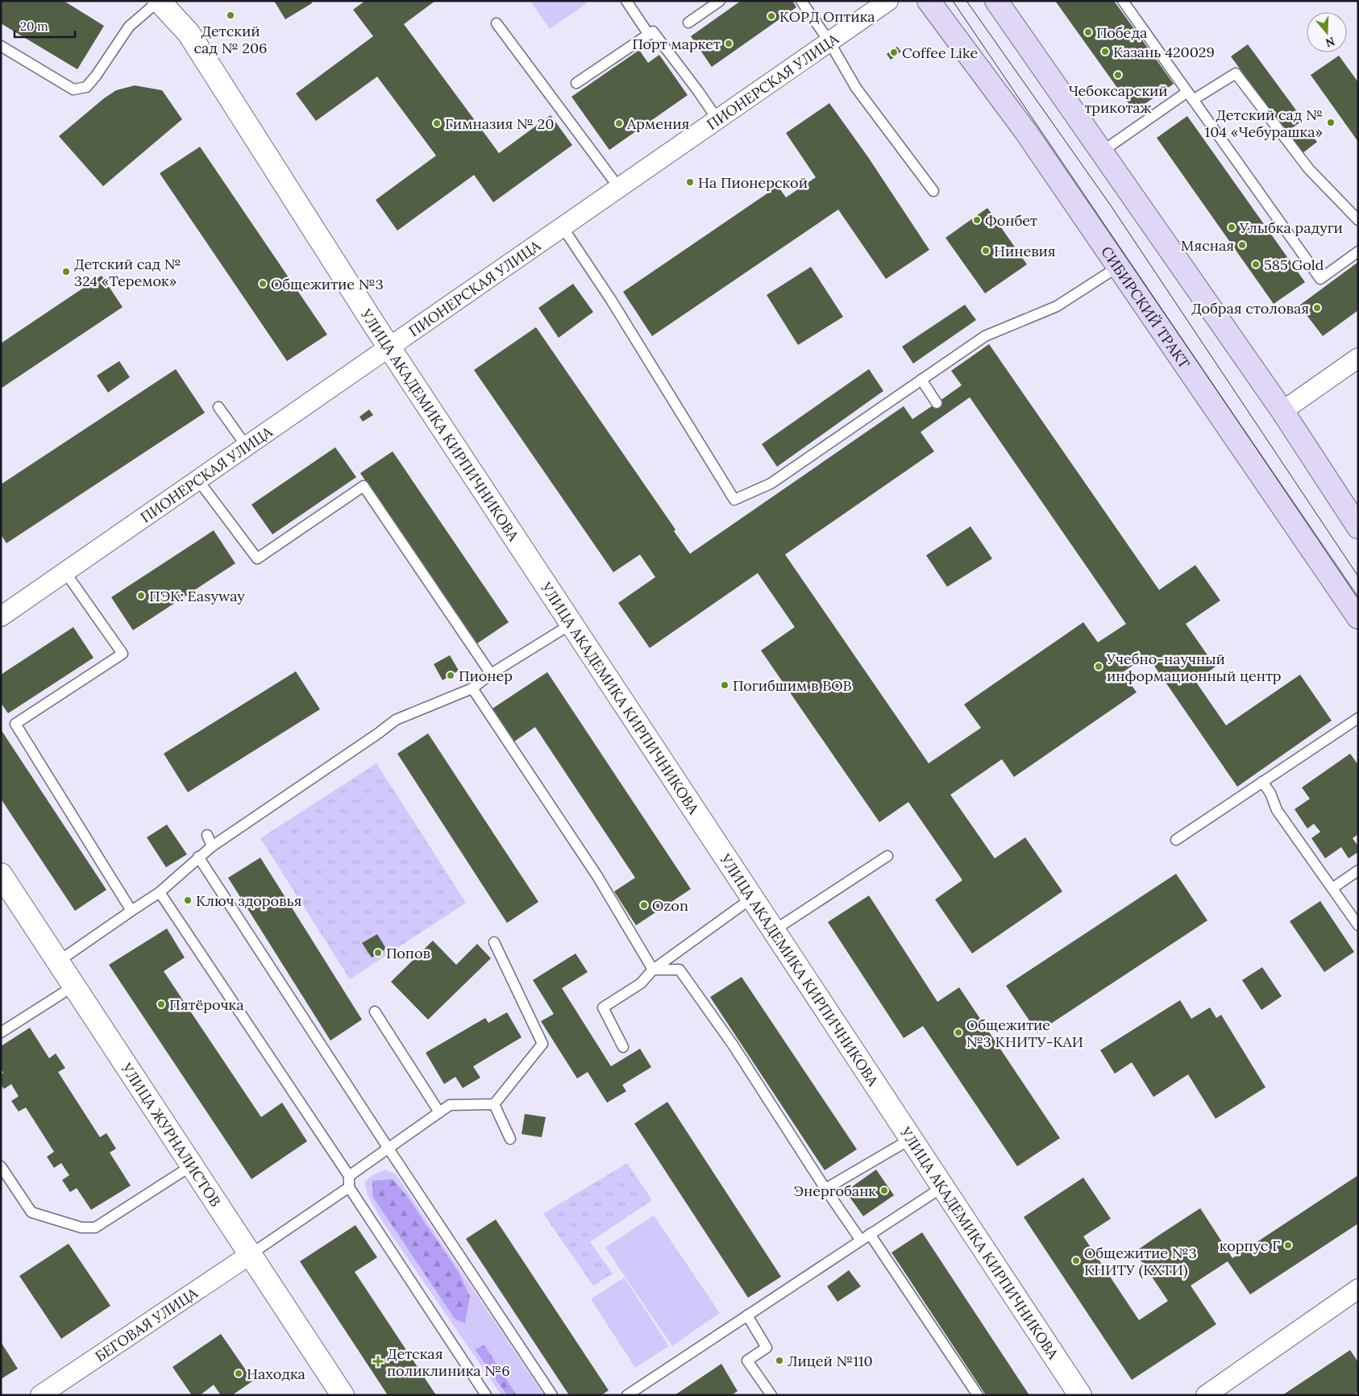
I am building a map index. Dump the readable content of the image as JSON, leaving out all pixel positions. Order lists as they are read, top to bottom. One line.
{"streets":{"main road":["СИБИРСКИЙ ТРАКТ"],"street":["ПИОНЕРСКАЯ УЛИЦА","УЛИЦА АКАДЕМИКА КИРПИЧНИКОВА","УЛИЦА ЖУРНАЛИСТОВ","БЕГОВАЯ УЛИЦА"]},"crossings":[["ПИОНЕРСКАЯ УЛИЦА","УЛИЦА АКАДЕМИКА КИРПИЧНИКОВА"],["УЛИЦА ЖУРНАЛИСТОВ","БЕГОВАЯ УЛИЦА"]],"places":{"other":["Детский сад № 206","КОРД Оптика","Победа","Порт маркет","Казань 420029","Coffee Like","Чебоксарский трикотаж","Детский сад № 104 «Чебурашка»","Гимназия № 20","Армения","На Пионерской","Фонбет","Улыбка радуги","Мясная","Ниневия","585 Gold","Детский сад № 324 «Теремок»","Общежитие №3","Добрая столовая","ПЭК: Easyway","Учебно-научный информационный центр","Пионер","Погибшим в ВОВ","Ключ здоровья","Ozon","Попов","Пятёрочка","Общежитие №3 КНИТУ-КАИ","Энергобанк","корпус Г","Общежитие №3 КНИТУ (КХТИ)","Лицей №110","Находка"],"health":["Детская поликлиника №6"]},"scale_bar":"20 m","north":"bottom"}
